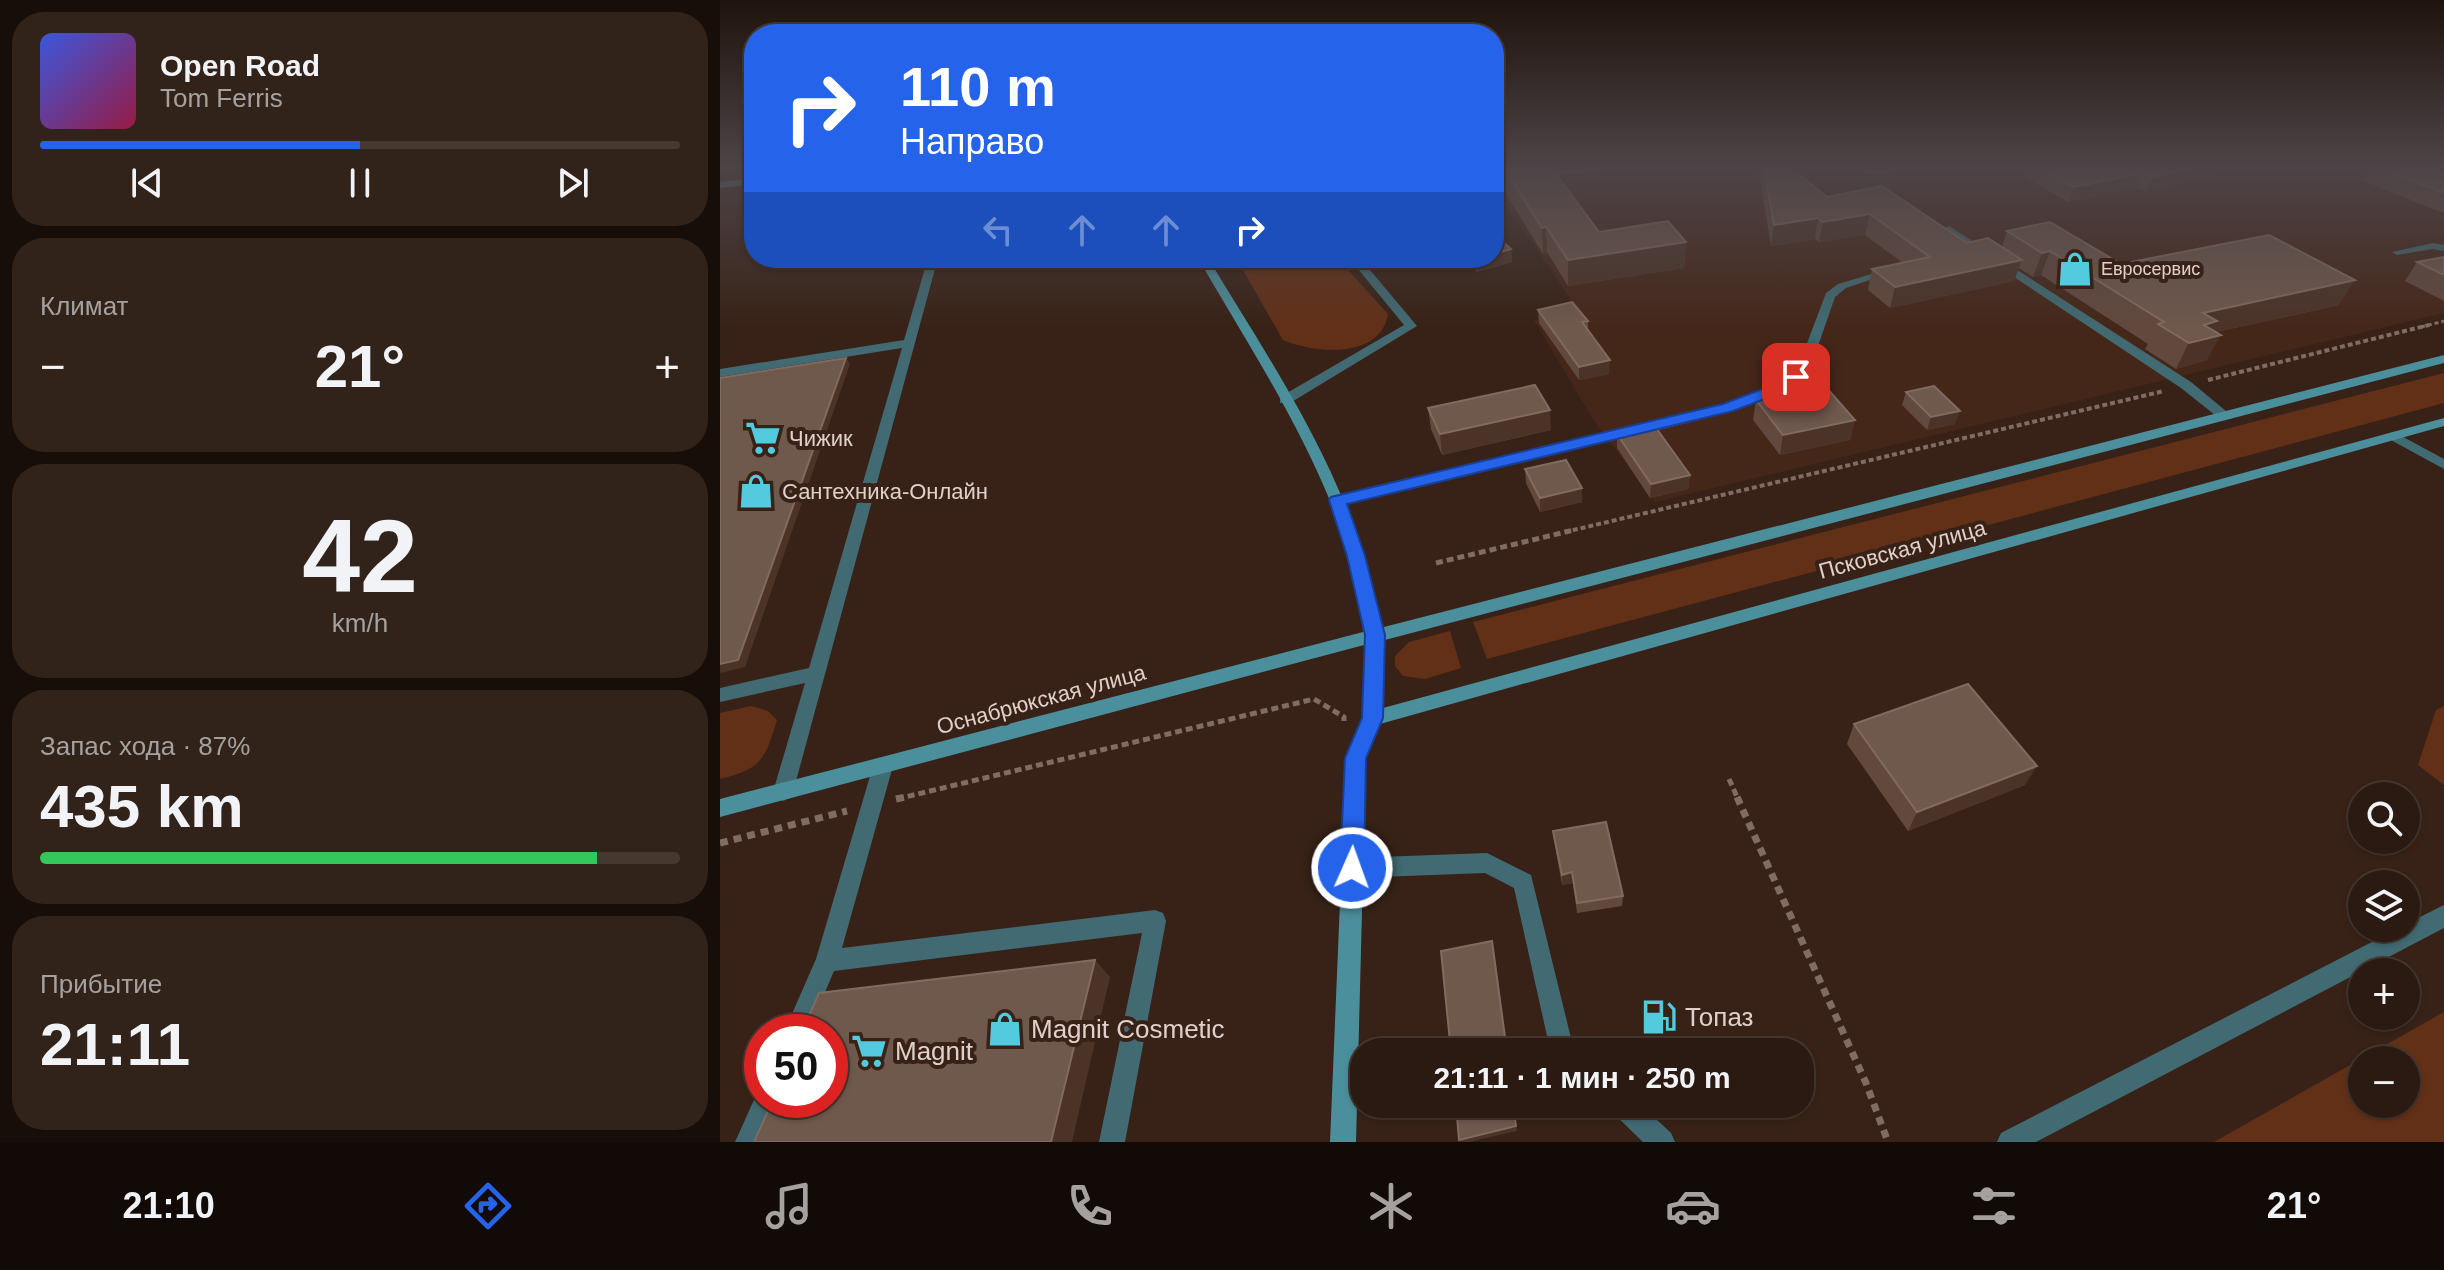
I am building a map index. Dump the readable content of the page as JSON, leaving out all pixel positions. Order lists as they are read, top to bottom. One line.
{"streets":{"main road":["Псковская улица","Оснабрюкская улица"]},"places":{"shop":["Евросервис","Сантехника-Онлайн","Magnit Cosmetic"],"supermarket":["Чижик","Magnit"],"fuel station":["Топаз"]},"page":{"turn":["110 m","Направо"],"song":["Open Road","Tom Ferris"],"tile":["Климат",["42","km/h"],["Запас хода · 87%","435 km"],["Прибытие","21:11"]],"heat":["−","21°","+"],"map_buttons":["+","−"],"limit":"50","trip":"21:11 · 1 мин · 250 m","tabs":["21:10","21°"]}}
